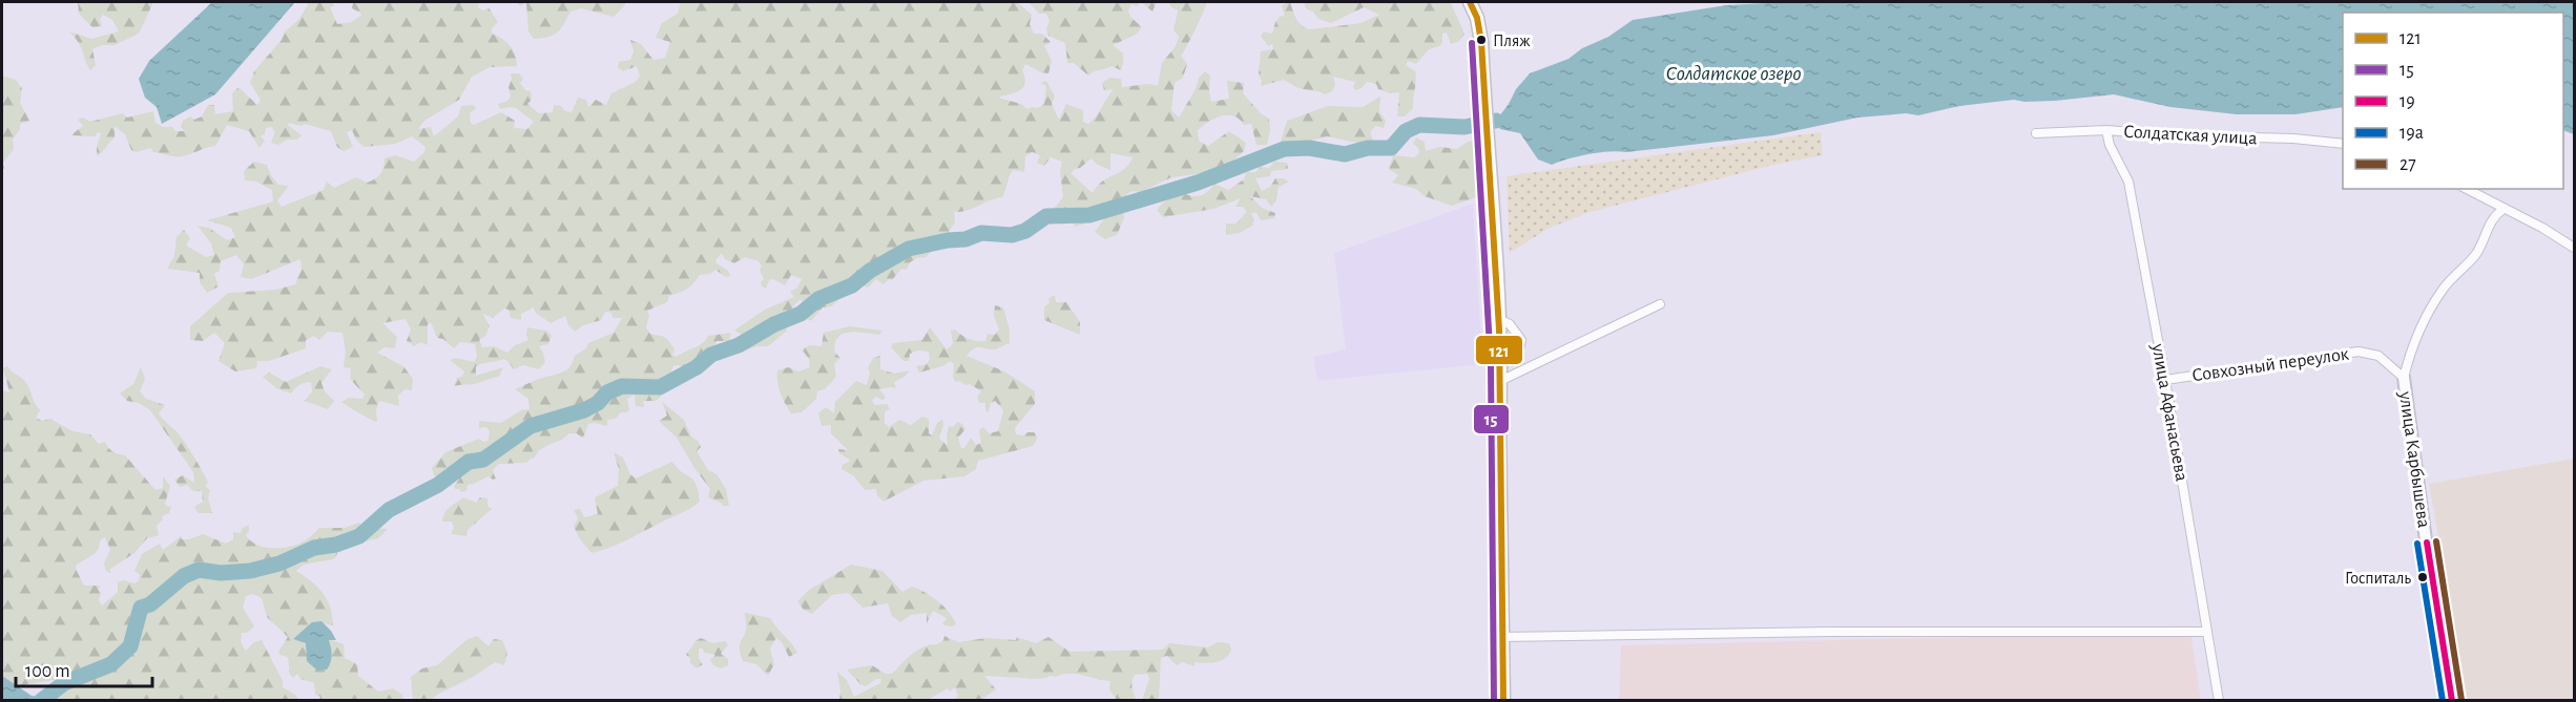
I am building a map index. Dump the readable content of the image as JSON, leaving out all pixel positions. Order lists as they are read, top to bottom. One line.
{"streets":{"street":["Солдатская улица","Совхозный переулок","улица Афанасьева","улица Карбышева"]},"crossings":[["Солдатская улица","улица Афанасьева"],["Совхозный переулок","улица Афанасьева"],["Совхозный переулок","улица Карбышева"]],"water":["Солдатское озеро"],"places":["Пляж","Госпиталь"],"lines":["transit line 121","transit line 15","transit line 27","transit line 19","transit line 19а"],"legend":["121","15","19","19а","27"],"scale_bar":"100 m"}
